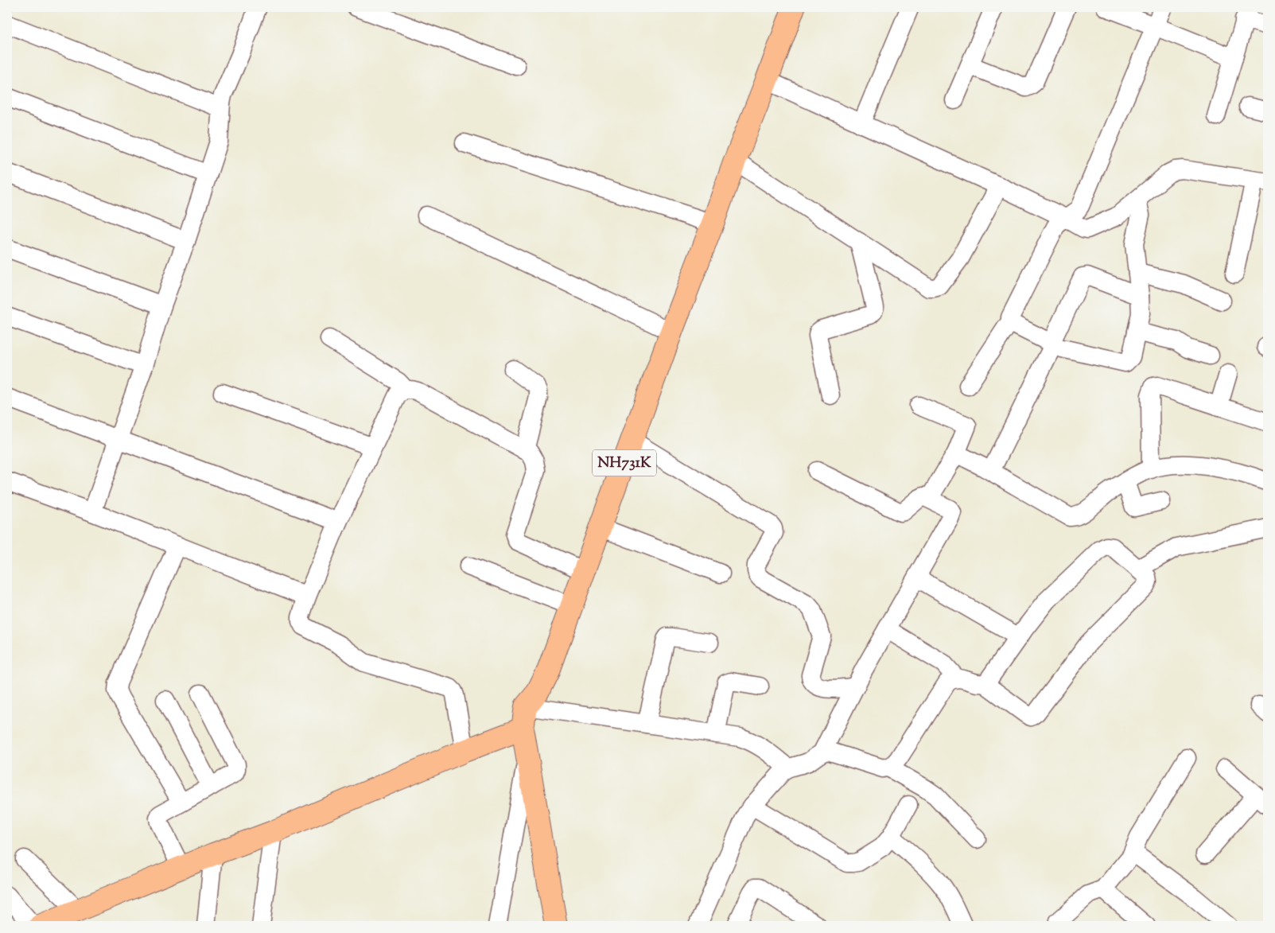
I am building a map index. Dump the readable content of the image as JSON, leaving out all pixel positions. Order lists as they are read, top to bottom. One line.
{"streets":{"main road":["NH731K"]}}
